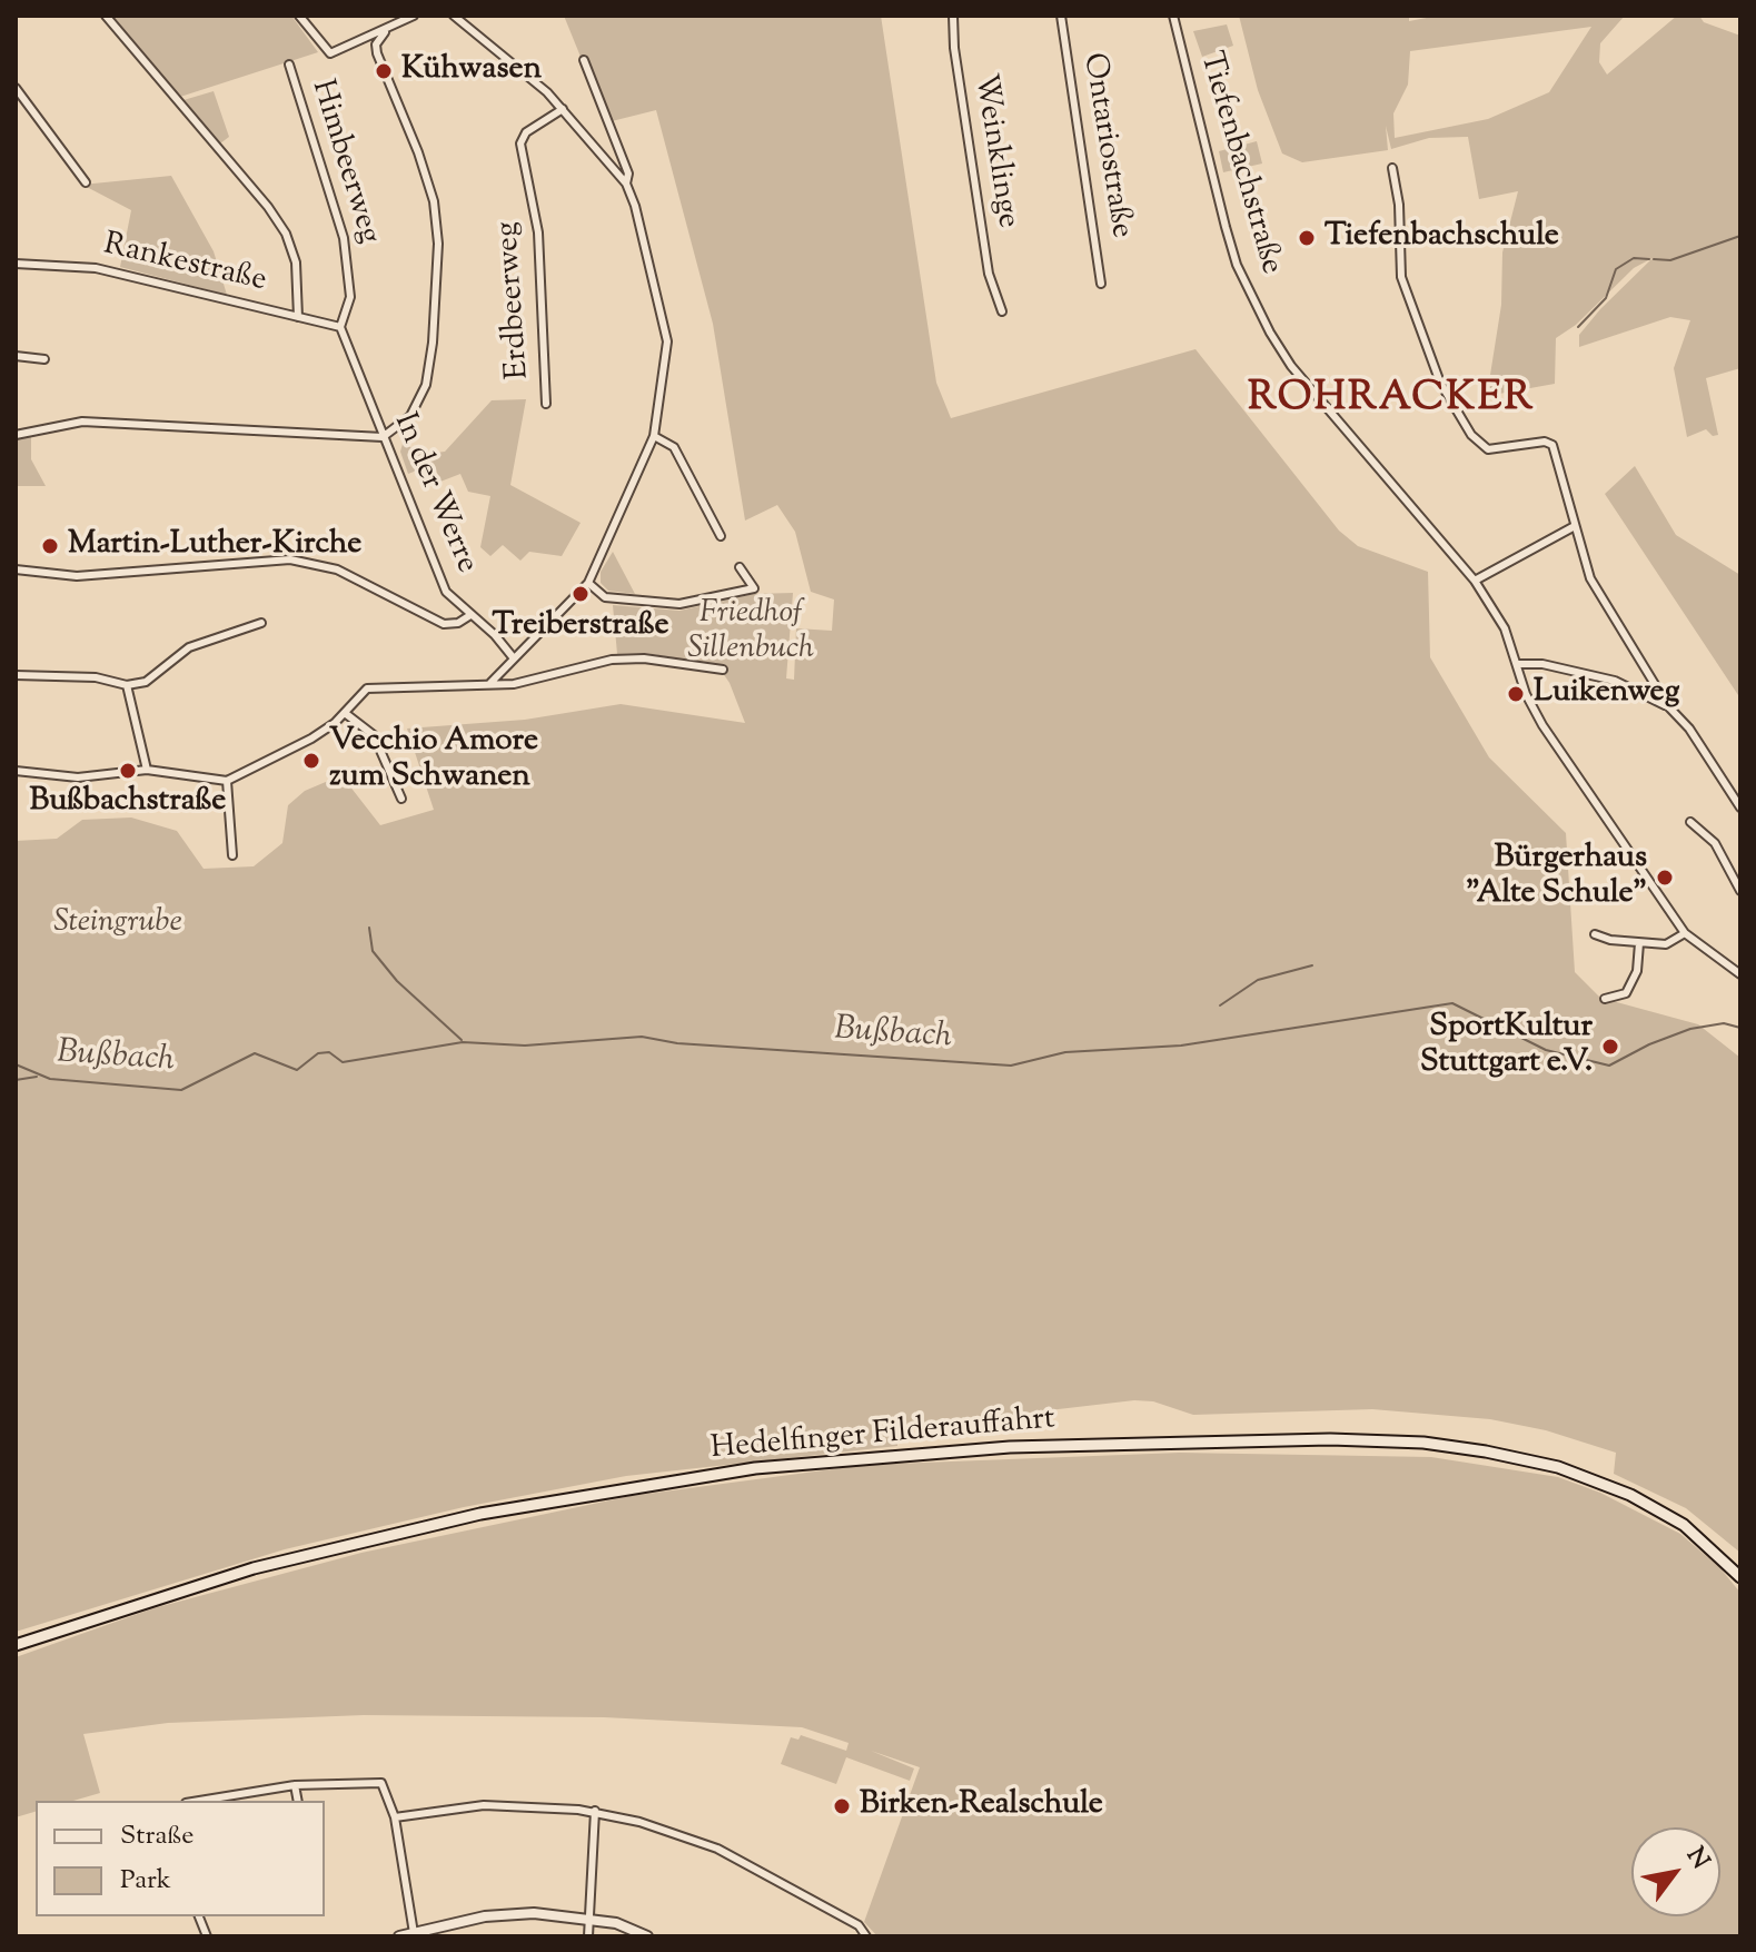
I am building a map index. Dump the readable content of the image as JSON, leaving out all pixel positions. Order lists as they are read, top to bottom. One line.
{"streets":{"main road":["Hedelfinger Filderauffahrt"],"street":["Ontariostraße","Weinklinge","Himbeerweg","Tiefenbachstraße","Rankestraße","Erdbeerweg","In der Werre"]},"crossings":[["Himbeerweg","Rankestraße"],["Himbeerweg","In der Werre"],["Rankestraße","In der Werre"]],"districts":["ROHRACKER"],"water":["Bußbach"],"parks":["Friedhof Sillenbuch","Steingrube"],"places":["Kühwasen","Tiefenbachschule","Martin-Luther-Kirche","Treiberstraße","Luikenweg","Vecchio Amore zum Schwanen","Bußbachstraße","Bürgerhaus \"Alte Schule\"","SportKultur Stuttgart e.V.","Birken-Realschule"],"legend":["Straße","Park"],"north":"top right"}
